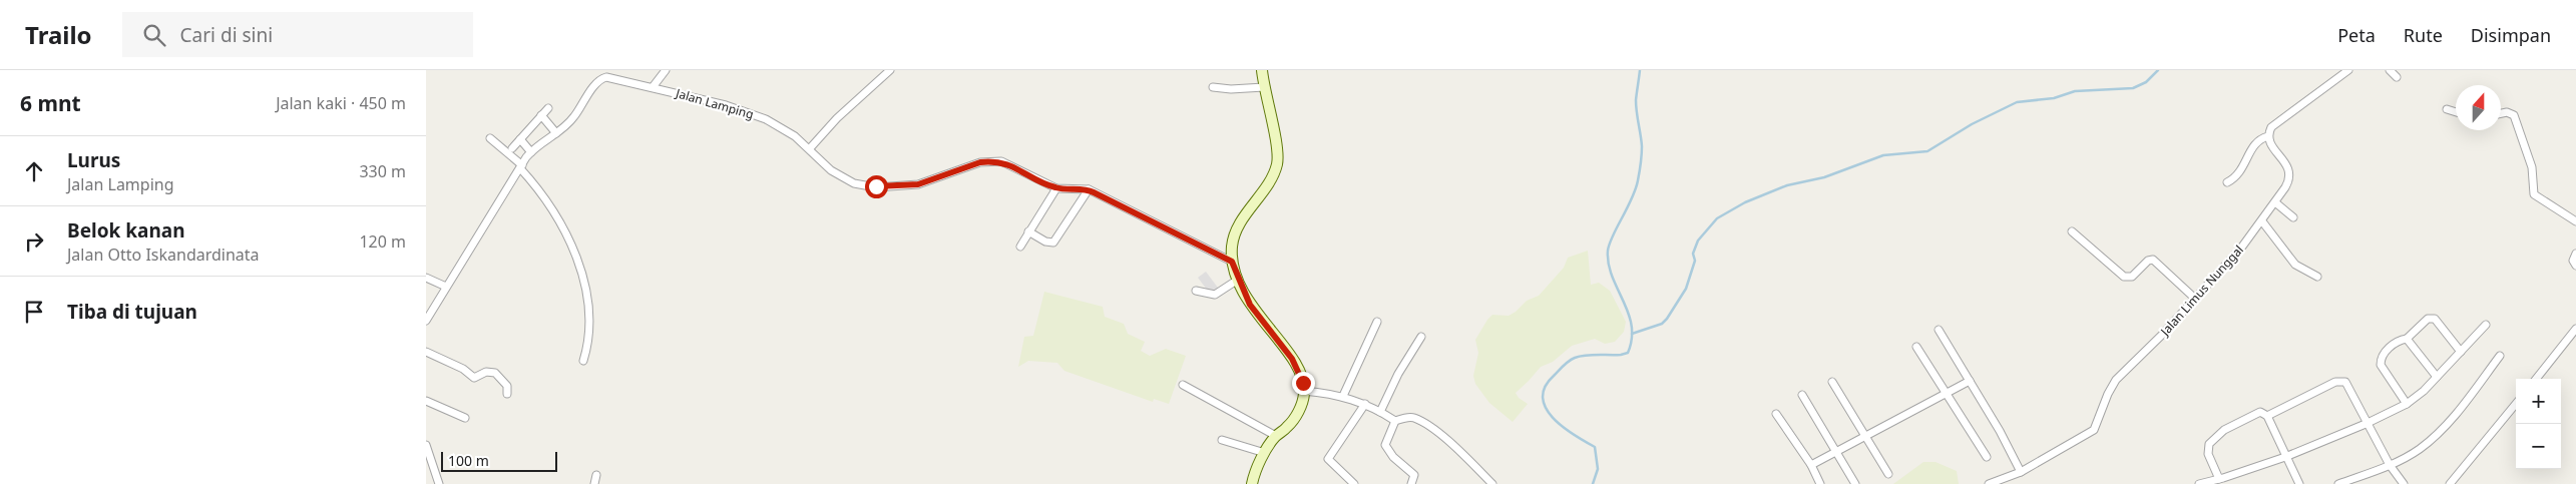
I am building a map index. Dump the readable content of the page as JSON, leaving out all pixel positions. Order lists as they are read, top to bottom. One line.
{"streets":{"street":["Jalan Lamping","Jalan Limus Nunggal"]},"scale_bar":"100 m","north":"top","page":{"header":"Trailo","search":"Cari di sini","nav":["Peta","Rute","Disimpan"],"heading":["6 mnt","Jalan kaki · 450 m"],"list":[["Lurus","Jalan Lamping","330 m"],["Belok kanan","Jalan Otto Iskandardinata","120 m"],"Tiba di tujuan"],"map_buttons":["+","−"],"scale":"100 m"}}
